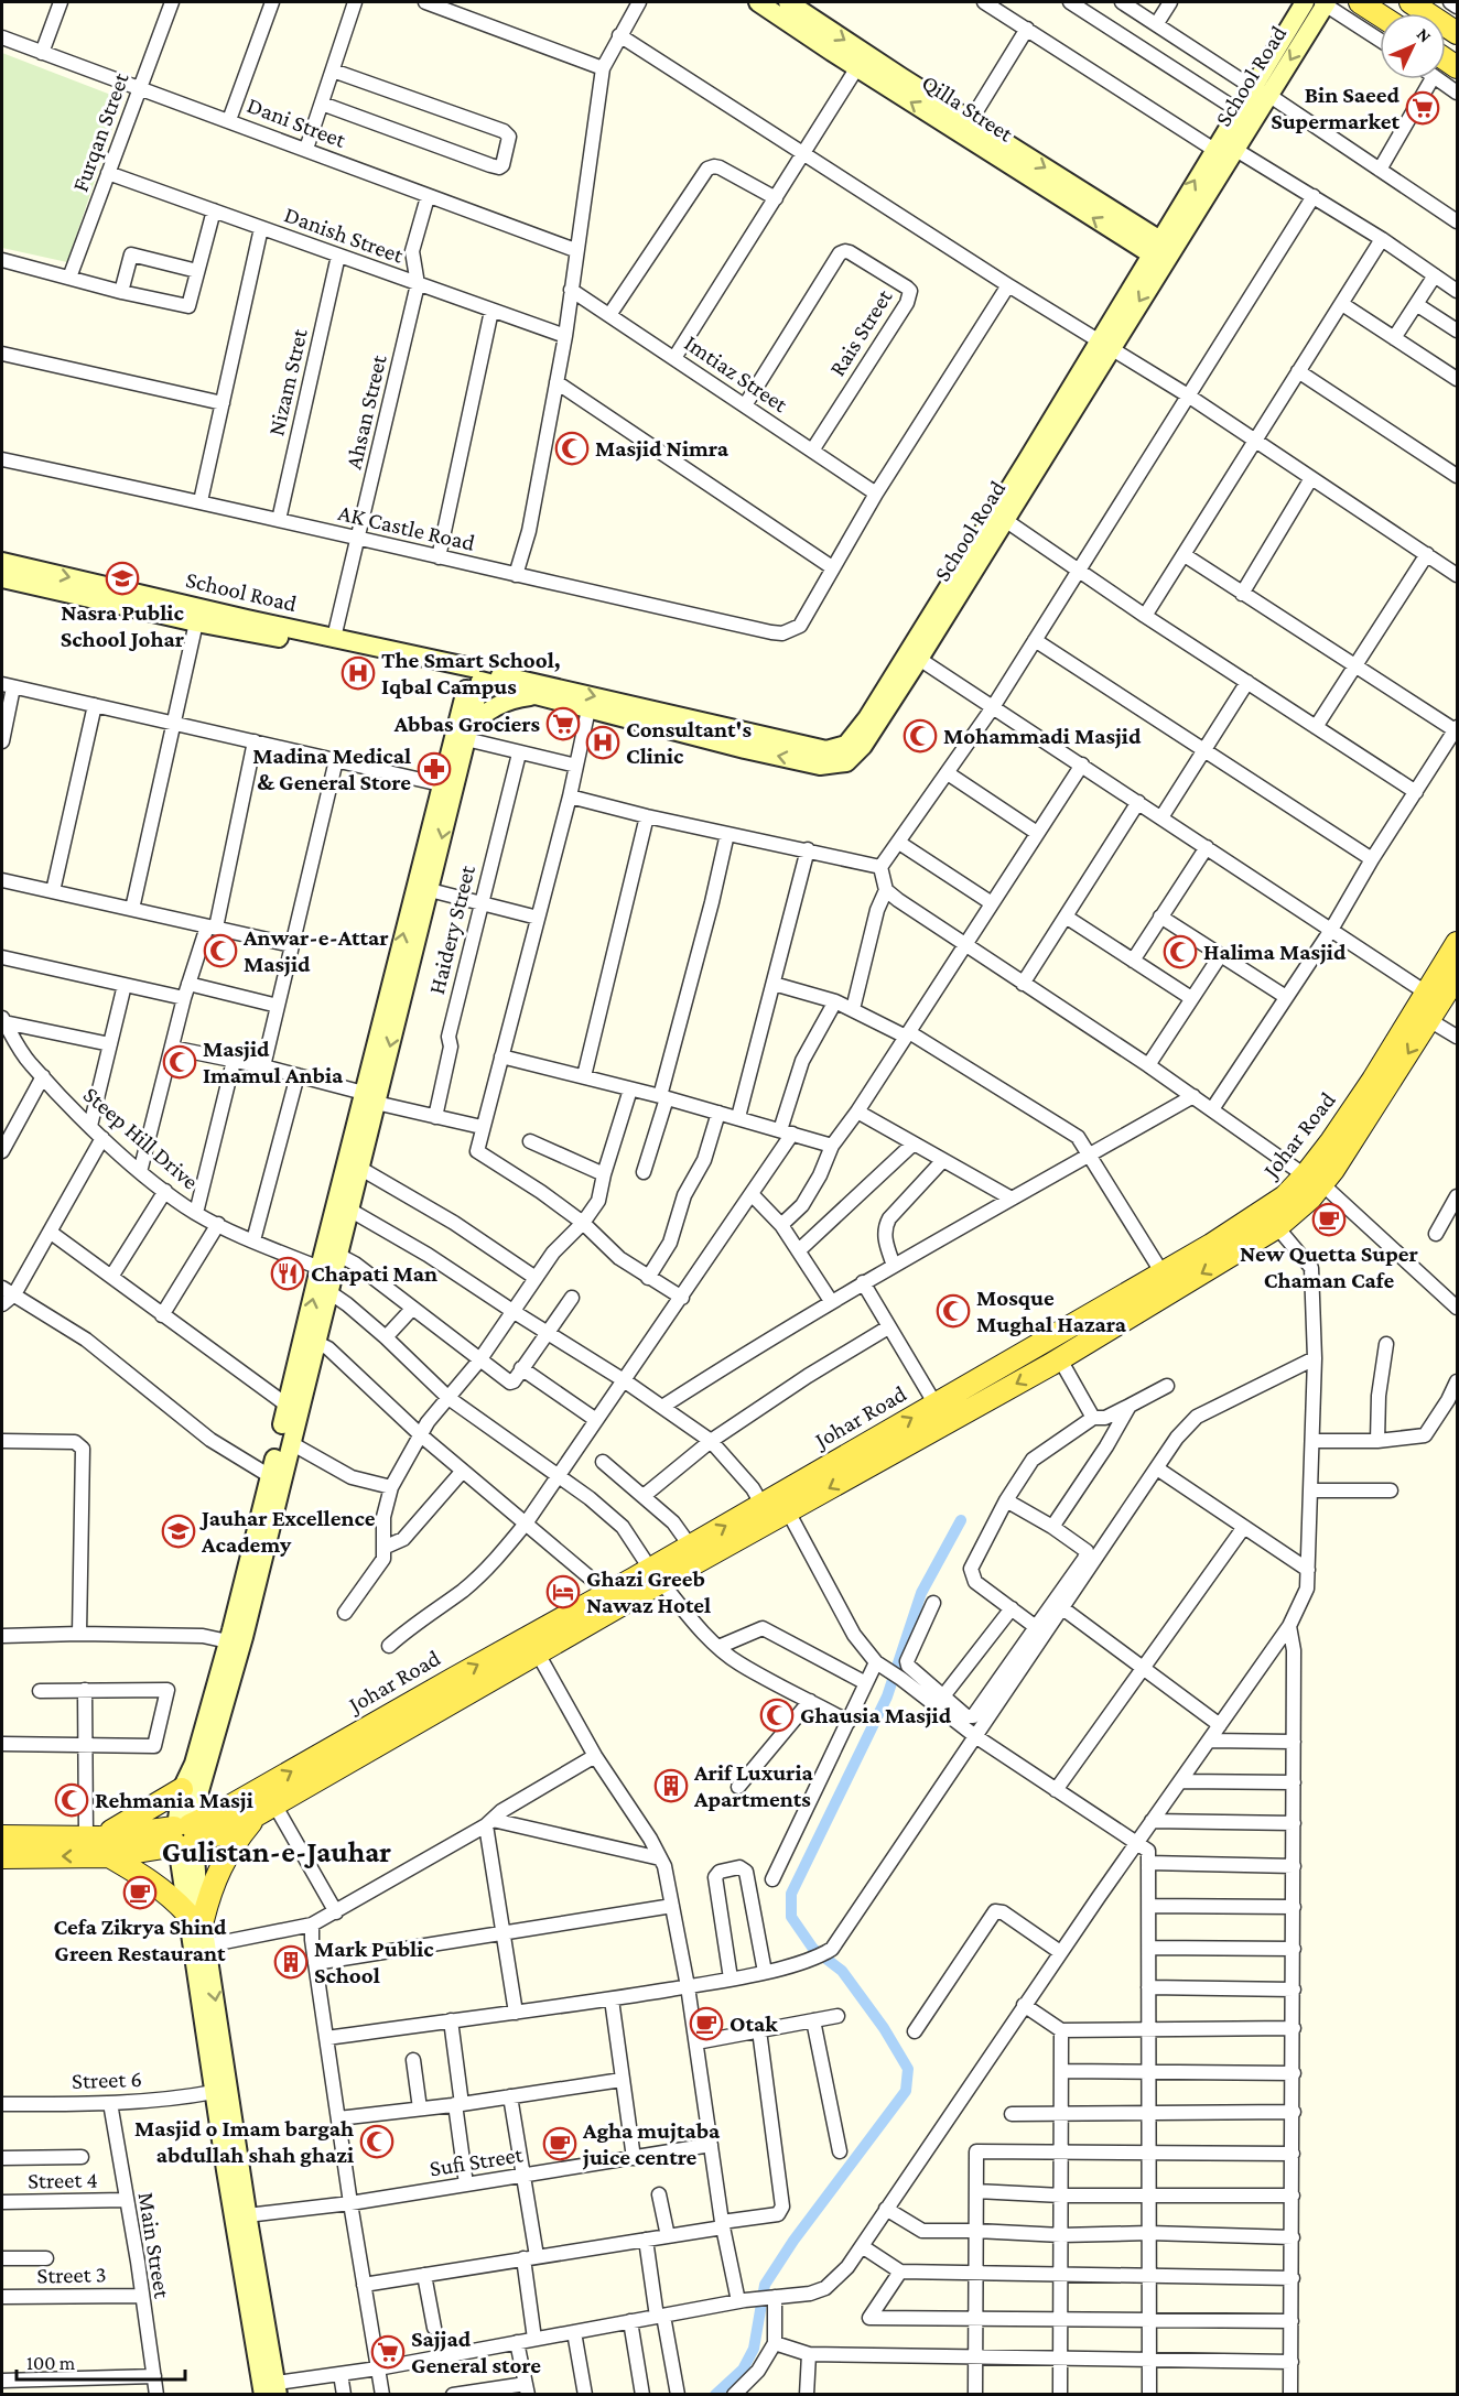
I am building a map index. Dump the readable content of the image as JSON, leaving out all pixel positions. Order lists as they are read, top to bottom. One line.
{"streets":{"main road":["Johar Road"],"street":["School Road","Qilla Street","Dani Street","Furqan Street","Danish Street","Rais Street","Imtiaz Street","Nizam Stret","Ahsan Street","AK Castle Road","Haidery Street","Steep Hill Drive","Street 6","Sufi Street","Street 4","Main Street","Street 3"]},"crossings":[["School Road","Qilla Street"],["School Road","Ahsan Street"],["Dani Street","Furqan Street"],["Dani Street","Ahsan Street"],["Furqan Street","Danish Street"],["Danish Street","Nizam Stret"],["Danish Street","Ahsan Street"],["Rais Street","Imtiaz Street"],["Nizam Stret","AK Castle Road"],["Ahsan Street","AK Castle Road"],["Street 6","Main Street"],["Street 4","Main Street"],["Main Street","Street 3"]],"districts":["Gulistan-e-Jauhar"],"places":{"supermarket":["Bin Saeed Supermarket","Abbas Grociers","Sajjad General store"],"mosque":["Masjid Nimra","Mohammadi Masjid","Anwar-e-Attar Masjid","Halima Masjid","Masjid Imamul Anbia","Mosque Mughal Hazara","Ghausia Masjid","Rehmania Masji","Masjid o Imam bargah abdullah shah ghazi"],"school or university":["Nasra Public School Johar","Jauhar Excellence Academy"],"hospital":["The Smart School, Iqbal Campus","Consultant's Clinic"],"pharmacy":["Madina Medical & General Store"],"cafe":["New Quetta Super Chaman Cafe","Cefa Zikrya Shind Green Restaurant","Otak","Agha mujtaba juice centre"],"restaurant":["Chapati Man"],"hotel":["Ghazi Greeb Nawaz Hotel"],"building":["Arif Luxuria Apartments","Mark Public School"]},"scale_bar":"100 m","north":"top right"}
